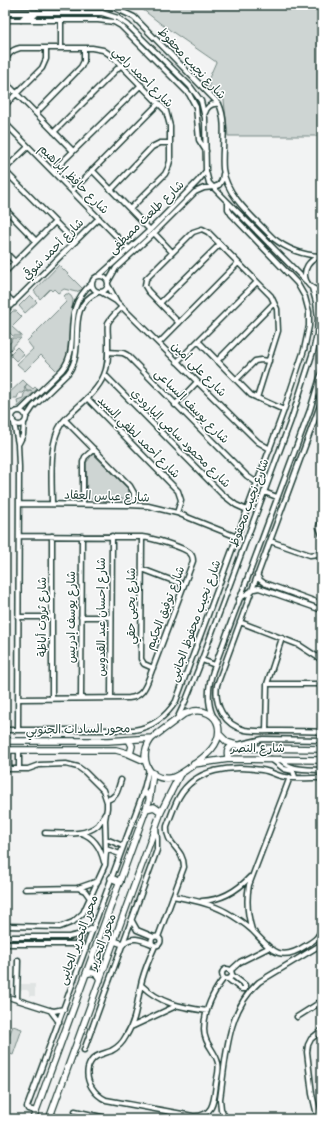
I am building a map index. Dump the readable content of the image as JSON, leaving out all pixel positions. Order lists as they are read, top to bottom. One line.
{"streets":{"main road":["محور السادات الجنوبي","شارع النصر","محور التحرير"],"street":["شارع نجيب محفوظ","شارع أحمد رامي","شارع حافظ إبراهيم","شارع طلعت مصطفى","شارع أحمد شوقي","شارع على أمين","شارع يوسف السباعى","شارع أحمد لطفي السيد","شارع محمود سامي البارودي","شارع عباس العقاد","شارع يحيى حقي","شارع توفيق الحكيم","شارع ثروت أباظة","شارع يوسف إدريس","شارع إحسان عبد القدوس","شارع نجيب محفوظ الجانبى","محور التحرير الجانبى"]},"crossings":[["شارع نجيب محفوظ","شارع طلعت مصطفى"],["شارع نجيب محفوظ","شارع نجيب محفوظ الجانبى"],["شارع نجيب محفوظ","محور السادات الجنوبي"],["شارع نجيب محفوظ","شارع النصر"],["شارع نجيب محفوظ","محور التحرير الجانبى"],["شارع نجيب محفوظ","محور التحرير"],["شارع حافظ إبراهيم","شارع طلعت مصطفى"],["شارع حافظ إبراهيم","شارع أحمد شوقي"],["شارع طلعت مصطفى","شارع على أمين"],["شارع على أمين","شارع نجيب محفوظ الجانبى"],["شارع يوسف السباعى","شارع نجيب محفوظ الجانبى"],["شارع أحمد لطفي السيد","شارع عباس العقاد"],["شارع محمود سامي البارودي","شارع نجيب محفوظ الجانبى"],["شارع عباس العقاد","شارع نجيب محفوظ الجانبى"],["شارع يحيى حقي","شارع توفيق الحكيم"],["شارع توفيق الحكيم","شارع ثروت أباظة"],["شارع توفيق الحكيم","شارع يوسف إدريس"],["شارع توفيق الحكيم","شارع إحسان عبد القدوس"],["محور السادات الجنوبي","شارع النصر"],["محور السادات الجنوبي","محور التحرير الجانبى"],["محور السادات الجنوبي","محور التحرير"],["شارع النصر","محور التحرير الجانبى"],["شارع النصر","محور التحرير"],["محور التحرير الجانبى","محور التحرير"]]}
